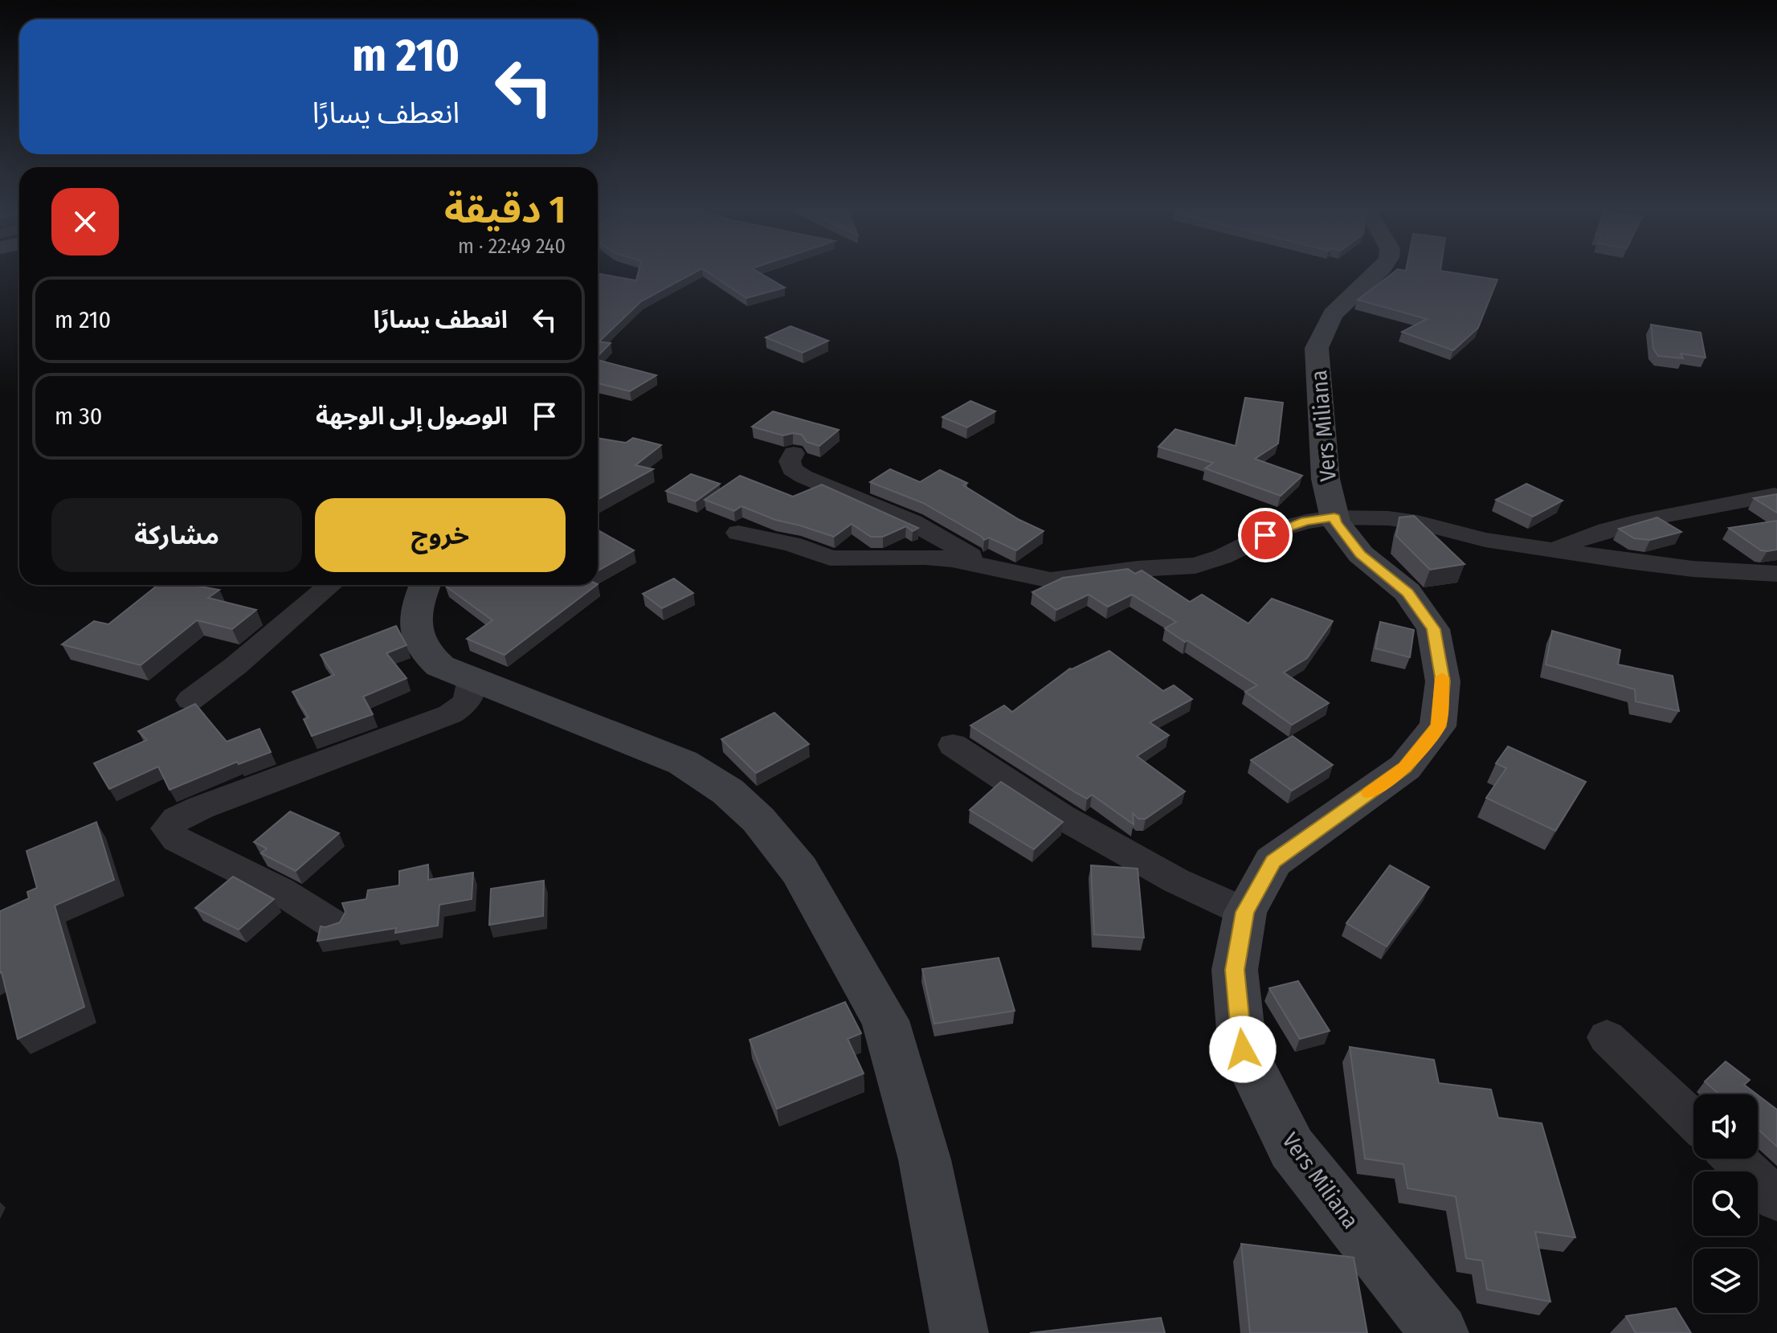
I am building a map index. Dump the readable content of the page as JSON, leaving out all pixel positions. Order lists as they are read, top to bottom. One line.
{"streets":{"main road":["Vers Miliana"]},"page":{"turn":["210 m","انعطف يسارًا"],"heading":["1 دقيقة","240 m · 22:49"],"list":[{"name":"انعطف يسارًا","value":"210 m"},{"name":"الوصول إلى الوجهة","value":"30 m"}],"buttons":["خروج","مشاركة"]}}
